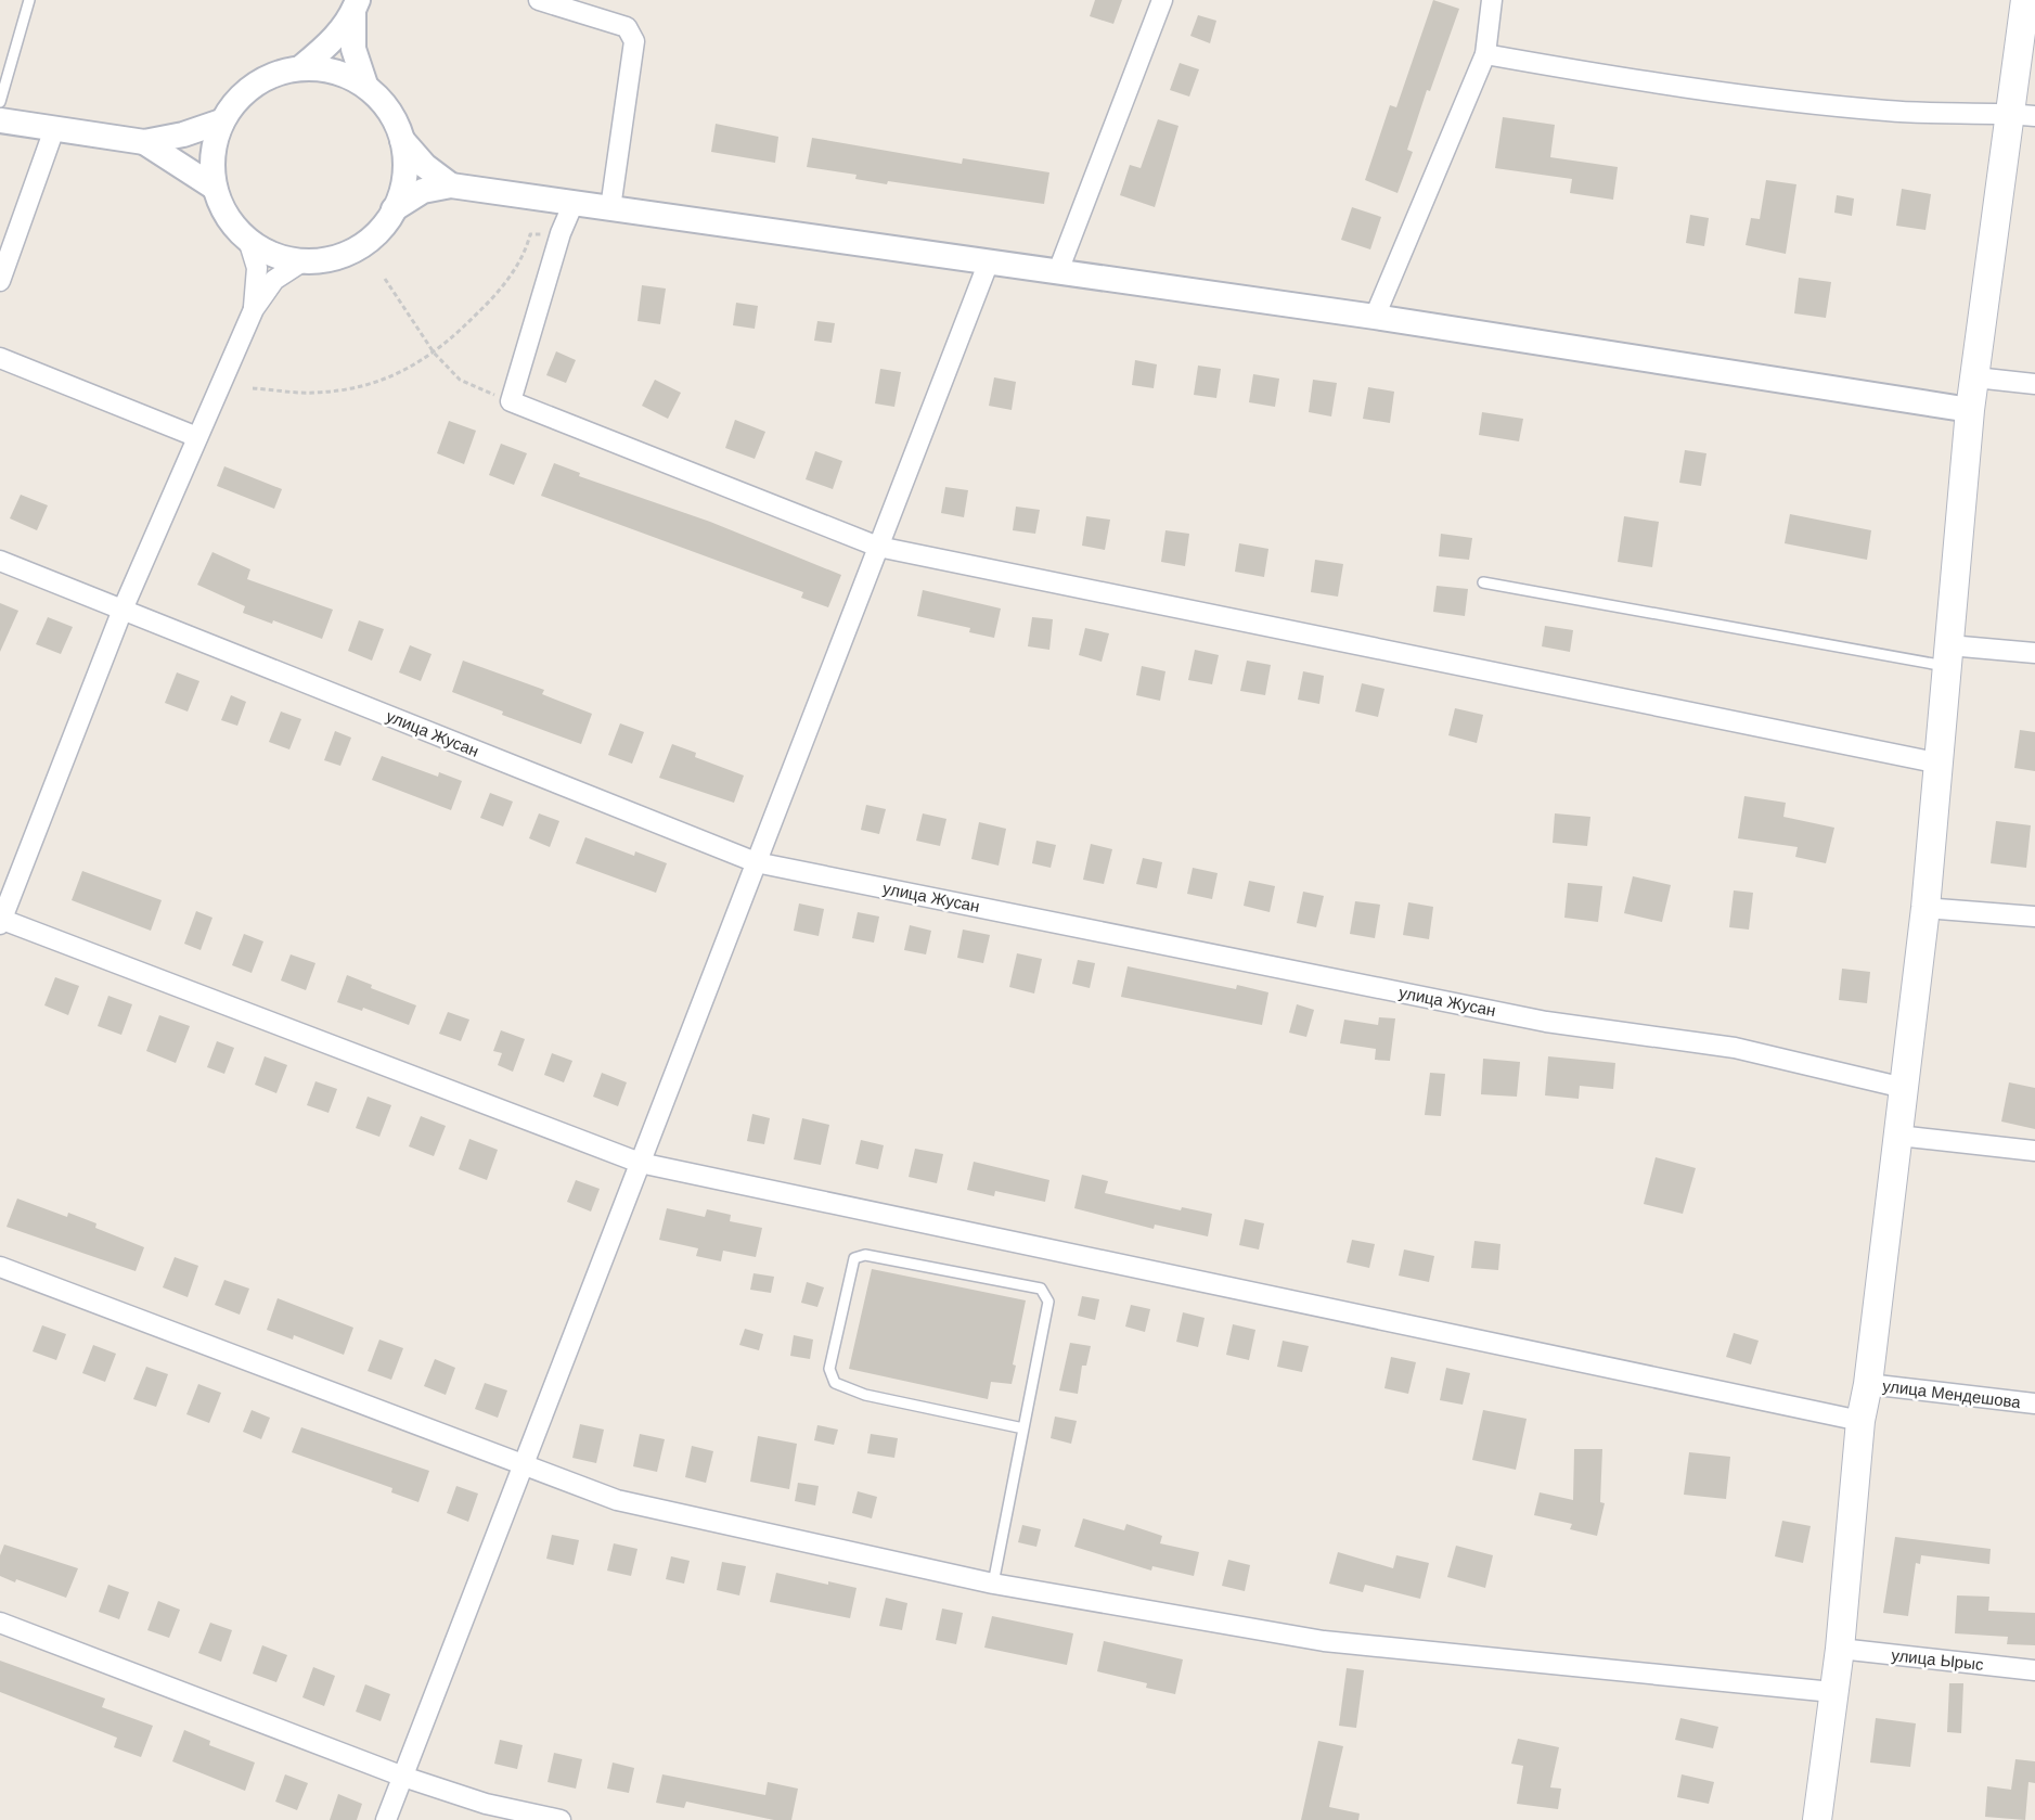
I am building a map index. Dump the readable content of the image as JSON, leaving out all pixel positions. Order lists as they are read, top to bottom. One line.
{"streets":{"street":["улица Жусан","улица Мендешова","улица Ырыс"]}}
